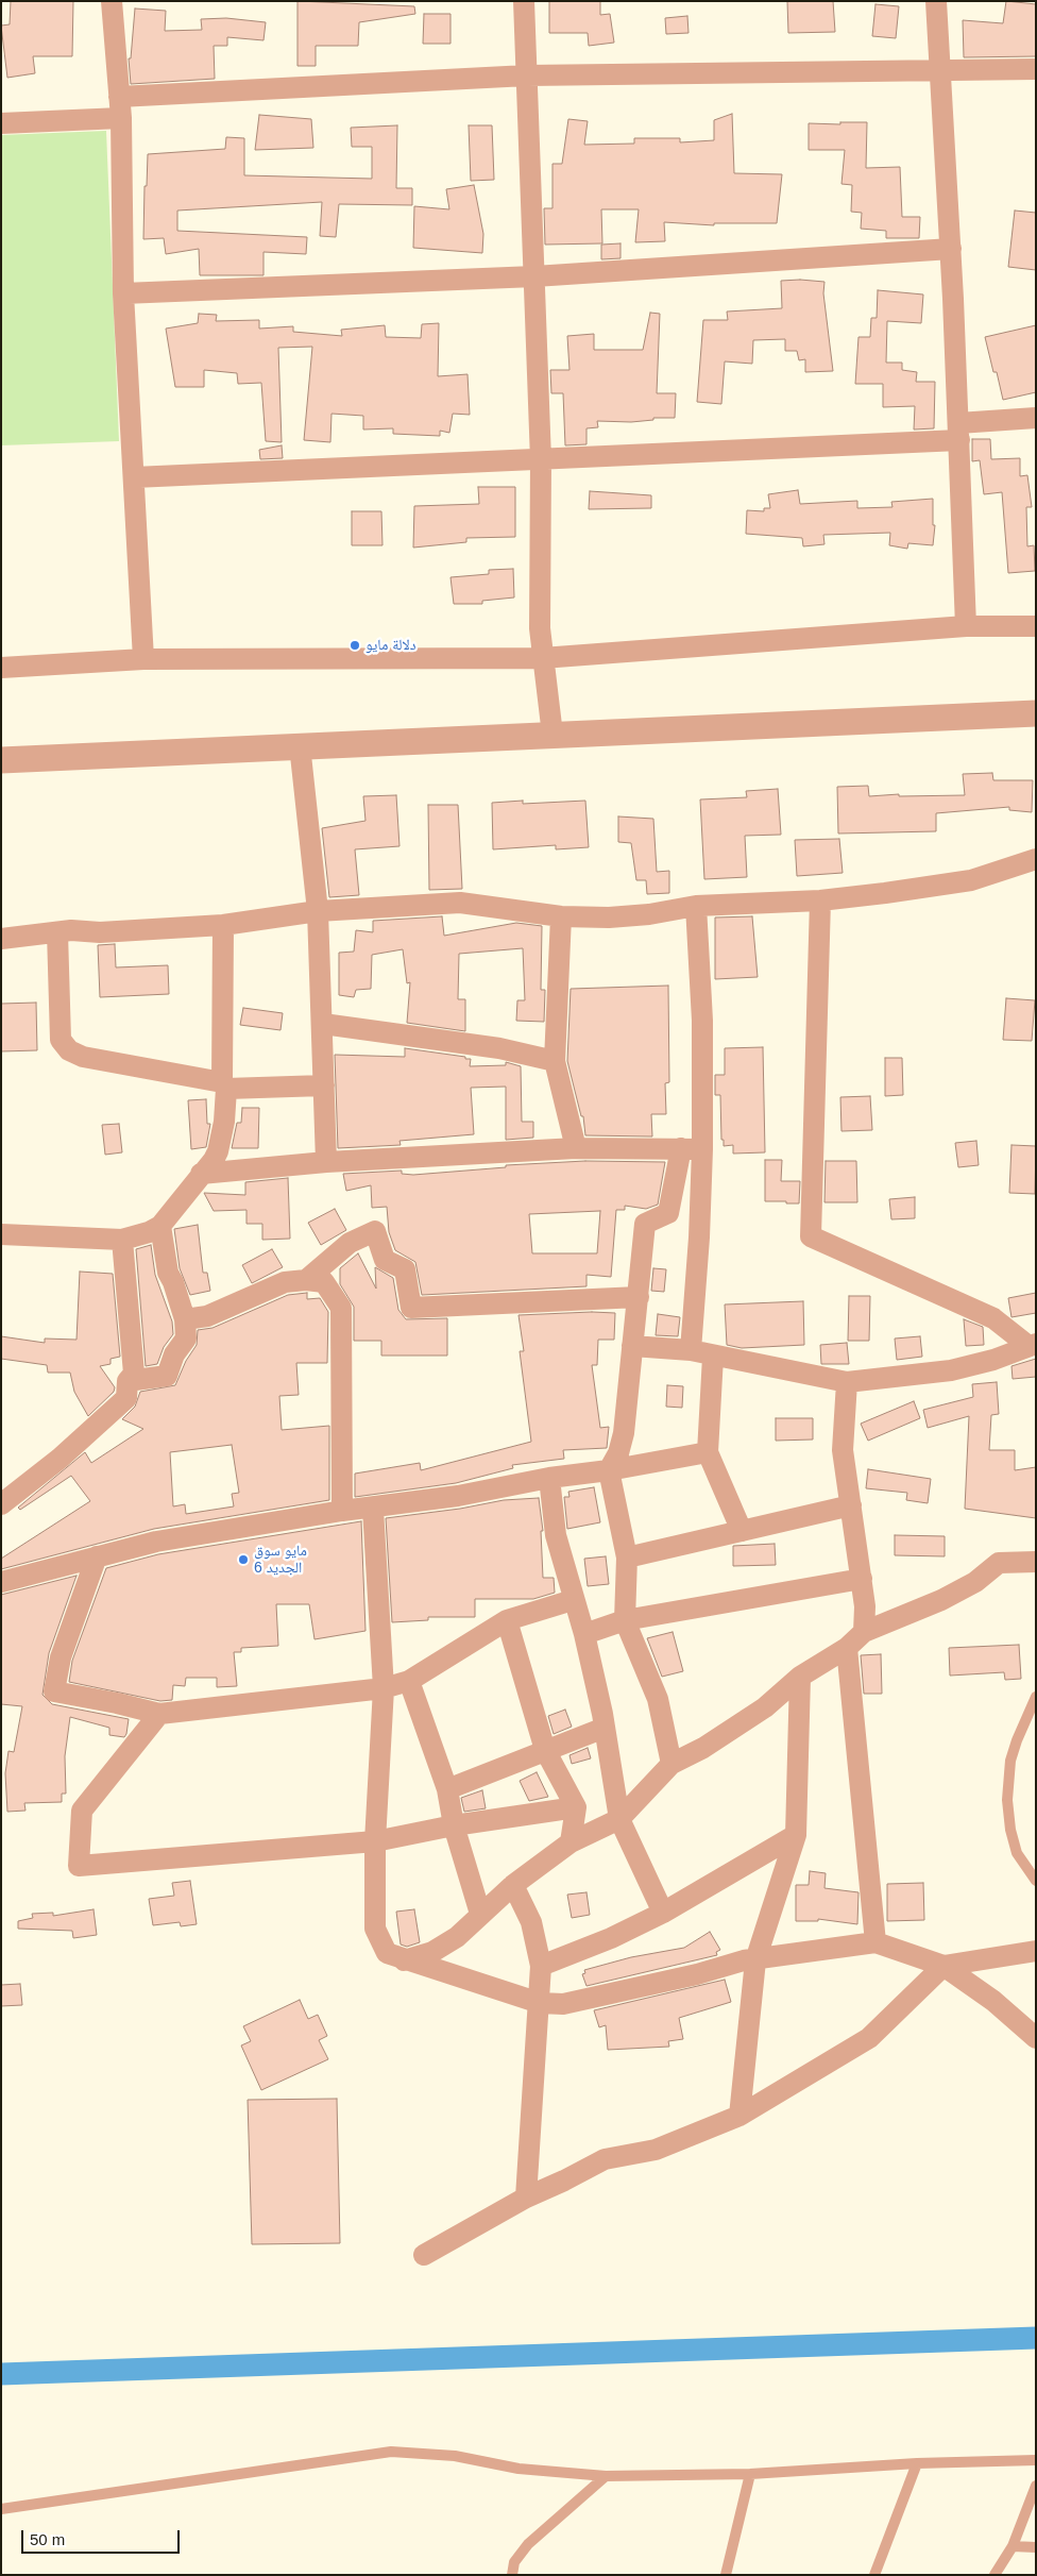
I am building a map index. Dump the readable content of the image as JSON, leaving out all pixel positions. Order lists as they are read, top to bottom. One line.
{"places":["دلالة مايو","مايو سوق 6 الجديد"],"scale_bar":"50 m"}
